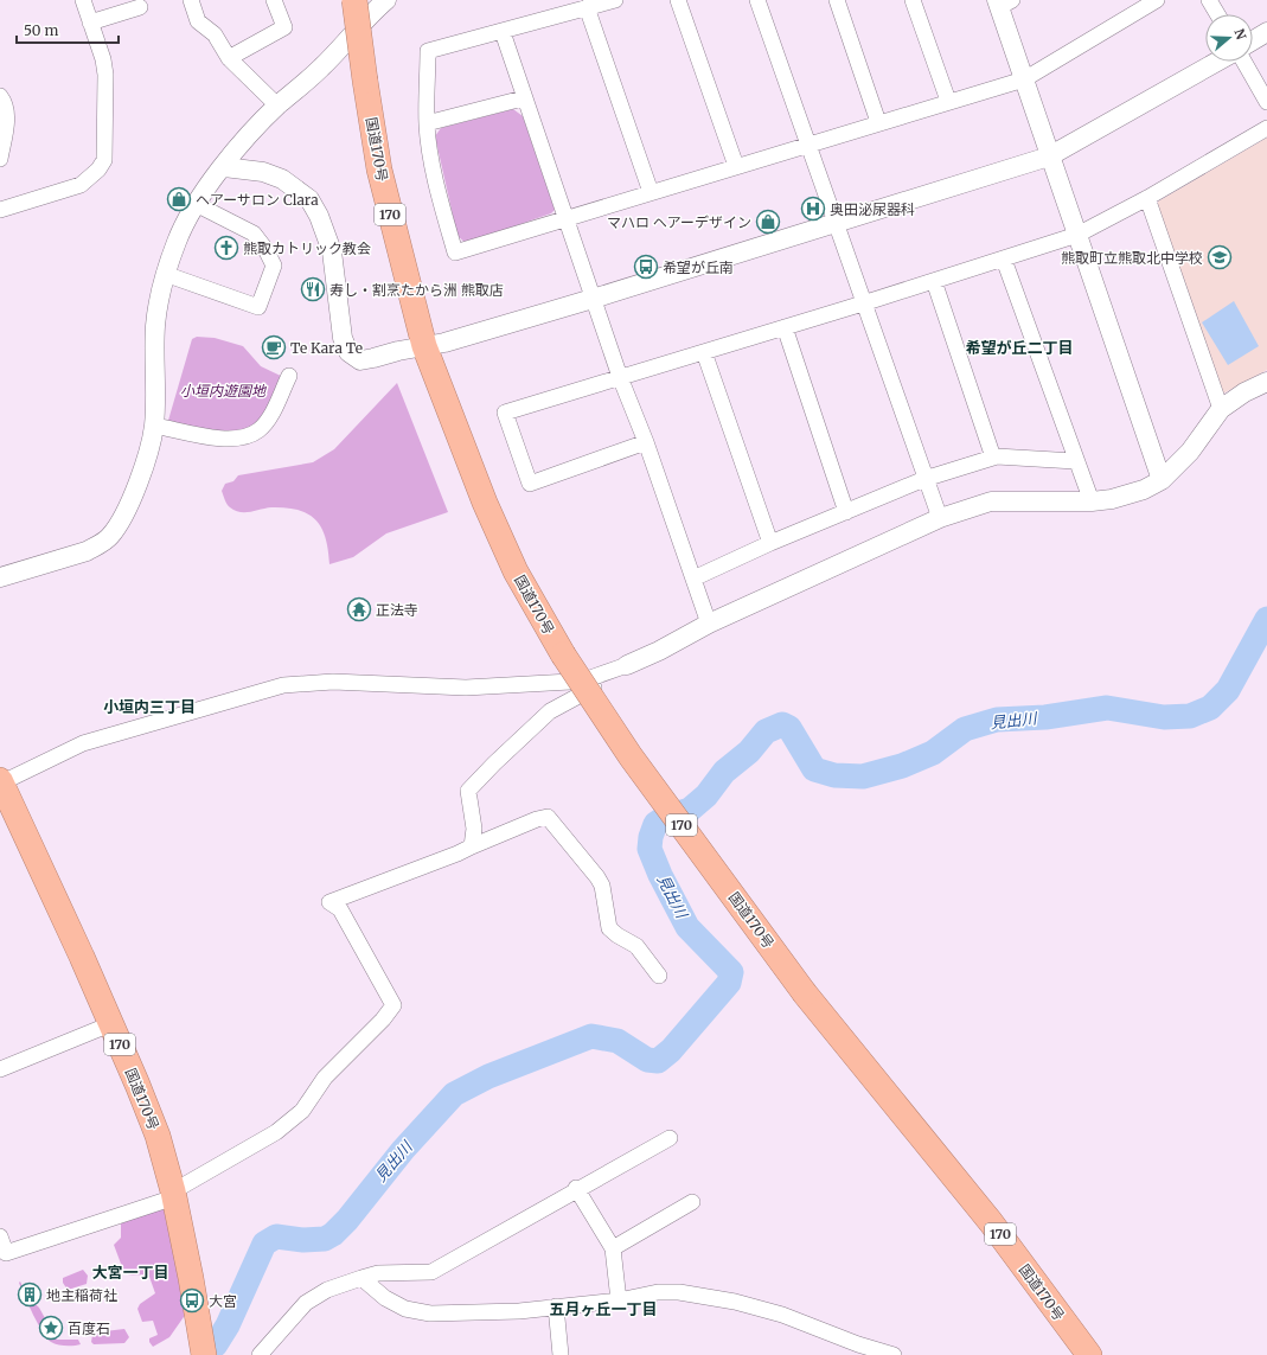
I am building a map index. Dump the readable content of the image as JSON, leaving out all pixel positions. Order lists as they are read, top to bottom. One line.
{"streets":{"highway":["国道170号","170"]},"districts":["希望が丘二丁目","小垣内三丁目","大宮一丁目","五月ヶ丘一丁目"],"water":["見出川"],"parks":["小垣内遊園地"],"places":{"shop":["ヘアーサロン Clara","マハロ ヘアーデザイン"],"hospital":["奥田泌尿器科"],"church":["熊取カトリック教会"],"school or university":["熊取町立熊取北中学校"],"bus stop":["希望が丘南","大宮"],"restaurant":["寿し・割烹たから洲 熊取店"],"cafe":["Te Kara Te"],"temple":["正法寺"],"building":["地主稲荷社"],"place":["百度石"]},"scale_bar":"50 m","north":"right"}
